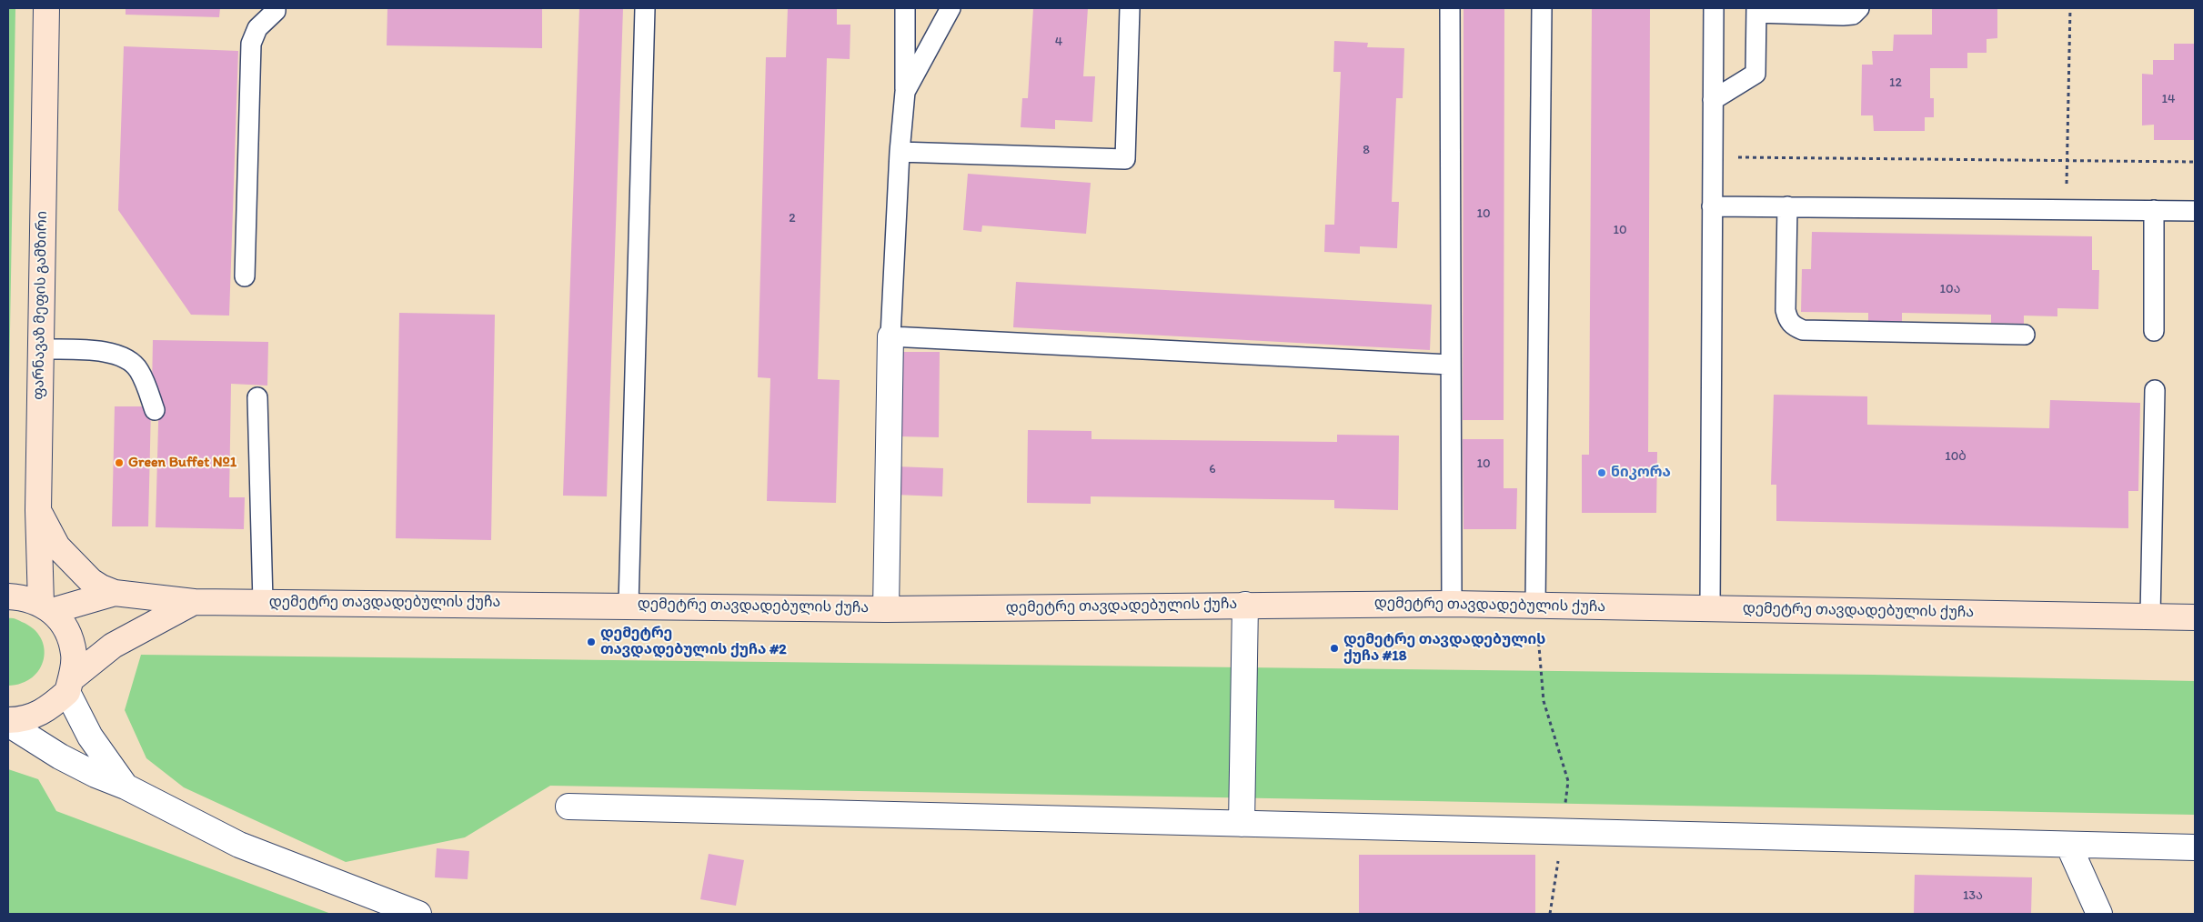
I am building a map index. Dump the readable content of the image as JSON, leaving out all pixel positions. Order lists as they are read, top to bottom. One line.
{"streets":{"main road":["ფარნავაზ მეფის გამზირი","დემეტრე თავდადებულის ქუჩა"]},"places":["Green Buffet №1","ნიკორა","დემეტრე თავდადებულის ქუჩა #2","დემეტრე თავდადებულის ქუჩა #18"],"house_numbers":["4","12","14","8","10","2","10","10ა","10ბ","10","6","13ა"]}
